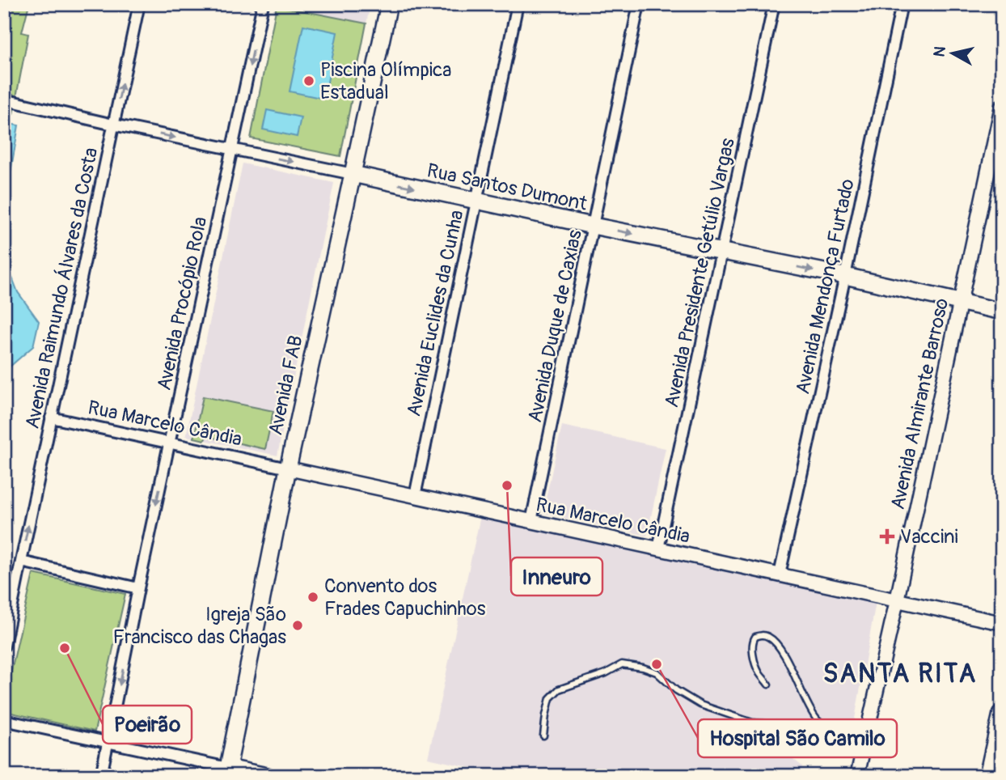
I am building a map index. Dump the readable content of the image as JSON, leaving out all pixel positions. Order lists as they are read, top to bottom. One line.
{"streets":{"main road":["Rua Santos Dumont","Avenida FAB"],"street":["Avenida Presidente Getúlio Vargas","Avenida Mendonça Furtado","Avenida Raimundo Álvares da Costa","Avenida Procópio Rola","Avenida Euclides da Cunha","Avenida Duque de Caxias","Avenida Almirante Barroso","Rua Marcelo Cândia"]},"crossings":[["Rua Santos Dumont","Avenida Presidente Getúlio Vargas"],["Rua Santos Dumont","Avenida Mendonça Furtado"],["Rua Santos Dumont","Avenida Raimundo Álvares da Costa"],["Rua Santos Dumont","Avenida Procópio Rola"],["Rua Santos Dumont","Avenida Euclides da Cunha"],["Rua Santos Dumont","Avenida Duque de Caxias"],["Rua Santos Dumont","Avenida FAB"],["Rua Santos Dumont","Avenida Almirante Barroso"],["Avenida Presidente Getúlio Vargas","Rua Marcelo Cândia"],["Avenida Mendonça Furtado","Rua Marcelo Cândia"],["Avenida Raimundo Álvares da Costa","Rua Marcelo Cândia"],["Avenida Procópio Rola","Rua Marcelo Cândia"],["Avenida Euclides da Cunha","Rua Marcelo Cândia"],["Avenida Duque de Caxias","Rua Marcelo Cândia"],["Avenida FAB","Rua Marcelo Cândia"],["Avenida Almirante Barroso","Rua Marcelo Cândia"]],"one_way":["Rua Santos Dumont","Avenida Raimundo Álvares da Costa","Avenida Procópio Rola"],"districts":["SANTA RITA"],"places":{"other":["Piscina Olímpica Estadual","Inneuro","Convento dos Frades Capuchinhos","Igreja São Francisco das Chagas","Poeirão","Hospital São Camilo"],"health":["Vaccini"]},"north":"left"}
